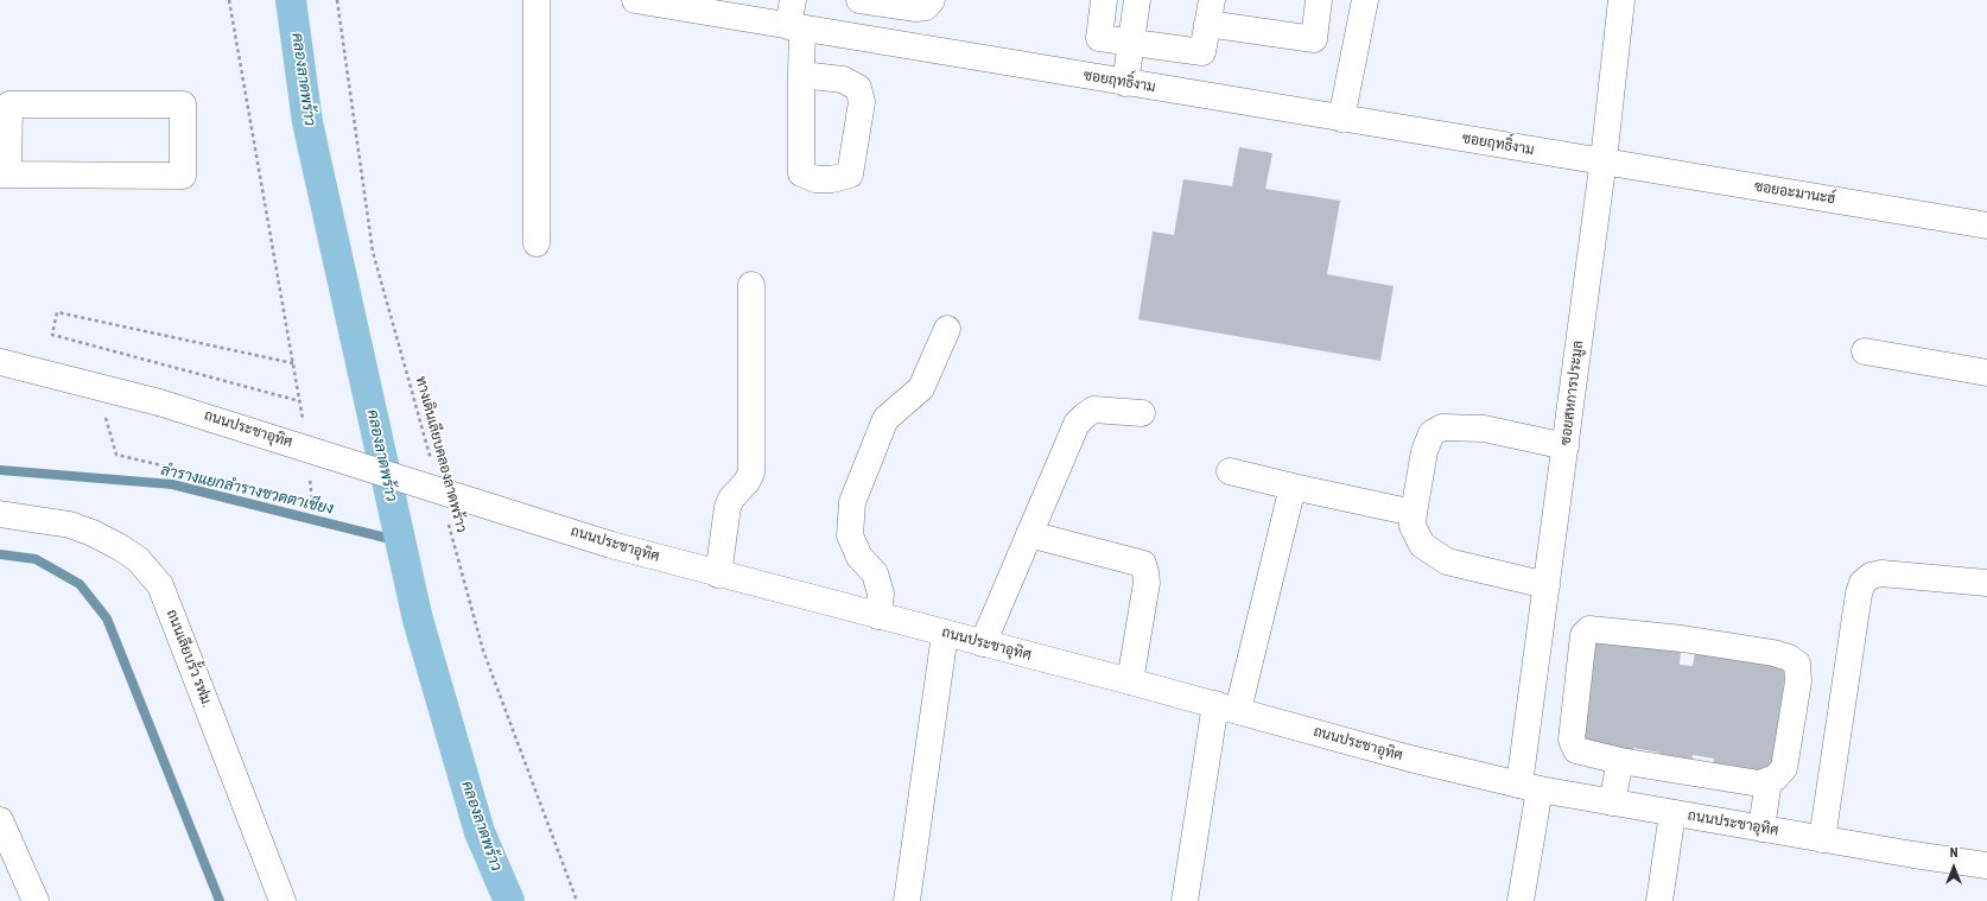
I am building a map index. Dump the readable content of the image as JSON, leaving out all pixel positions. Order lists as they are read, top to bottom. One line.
{"streets":{"street":["ซอยฤทธิ์งาม","ซอยอะมานะฮ์","ซอยสหการประมูล","ถนนประชาอุทิศ","ถนนเลียบรั้ว รฟม."],"path":["ทางเดินเลียบคลองลาดพร้าว"]},"crossings":[["ซอยฤทธิ์งาม","ซอยอะมานะฮ์"],["ซอยฤทธิ์งาม","ซอยสหการประมูล"],["ซอยอะมานะฮ์","ซอยสหการประมูล"],["ซอยสหการประมูล","ถนนประชาอุทิศ"]],"water":["คลองลาดพร้าว","ลำรางแยกลำรางชวดตาเชียง"],"north":"top"}
